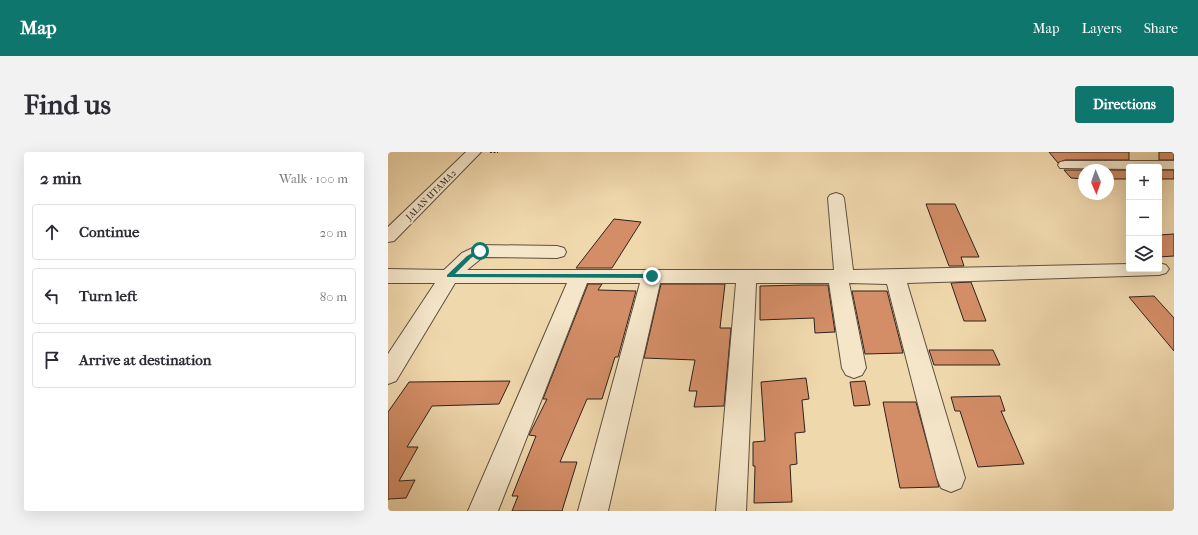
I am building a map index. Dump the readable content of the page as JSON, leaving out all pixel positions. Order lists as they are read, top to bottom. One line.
{"streets":{"street":["JALAN UTAMA2"]},"north":"bottom","page":{"header":"Map","nav":["Map","Layers","Share"],"buttons":"Directions","title":"Find us","heading":["2 min","Walk · 100 m"],"map_buttons":["+","−"],"list":[["Continue","20 m"],["Turn left","80 m"],"Arrive at destination"]}}
